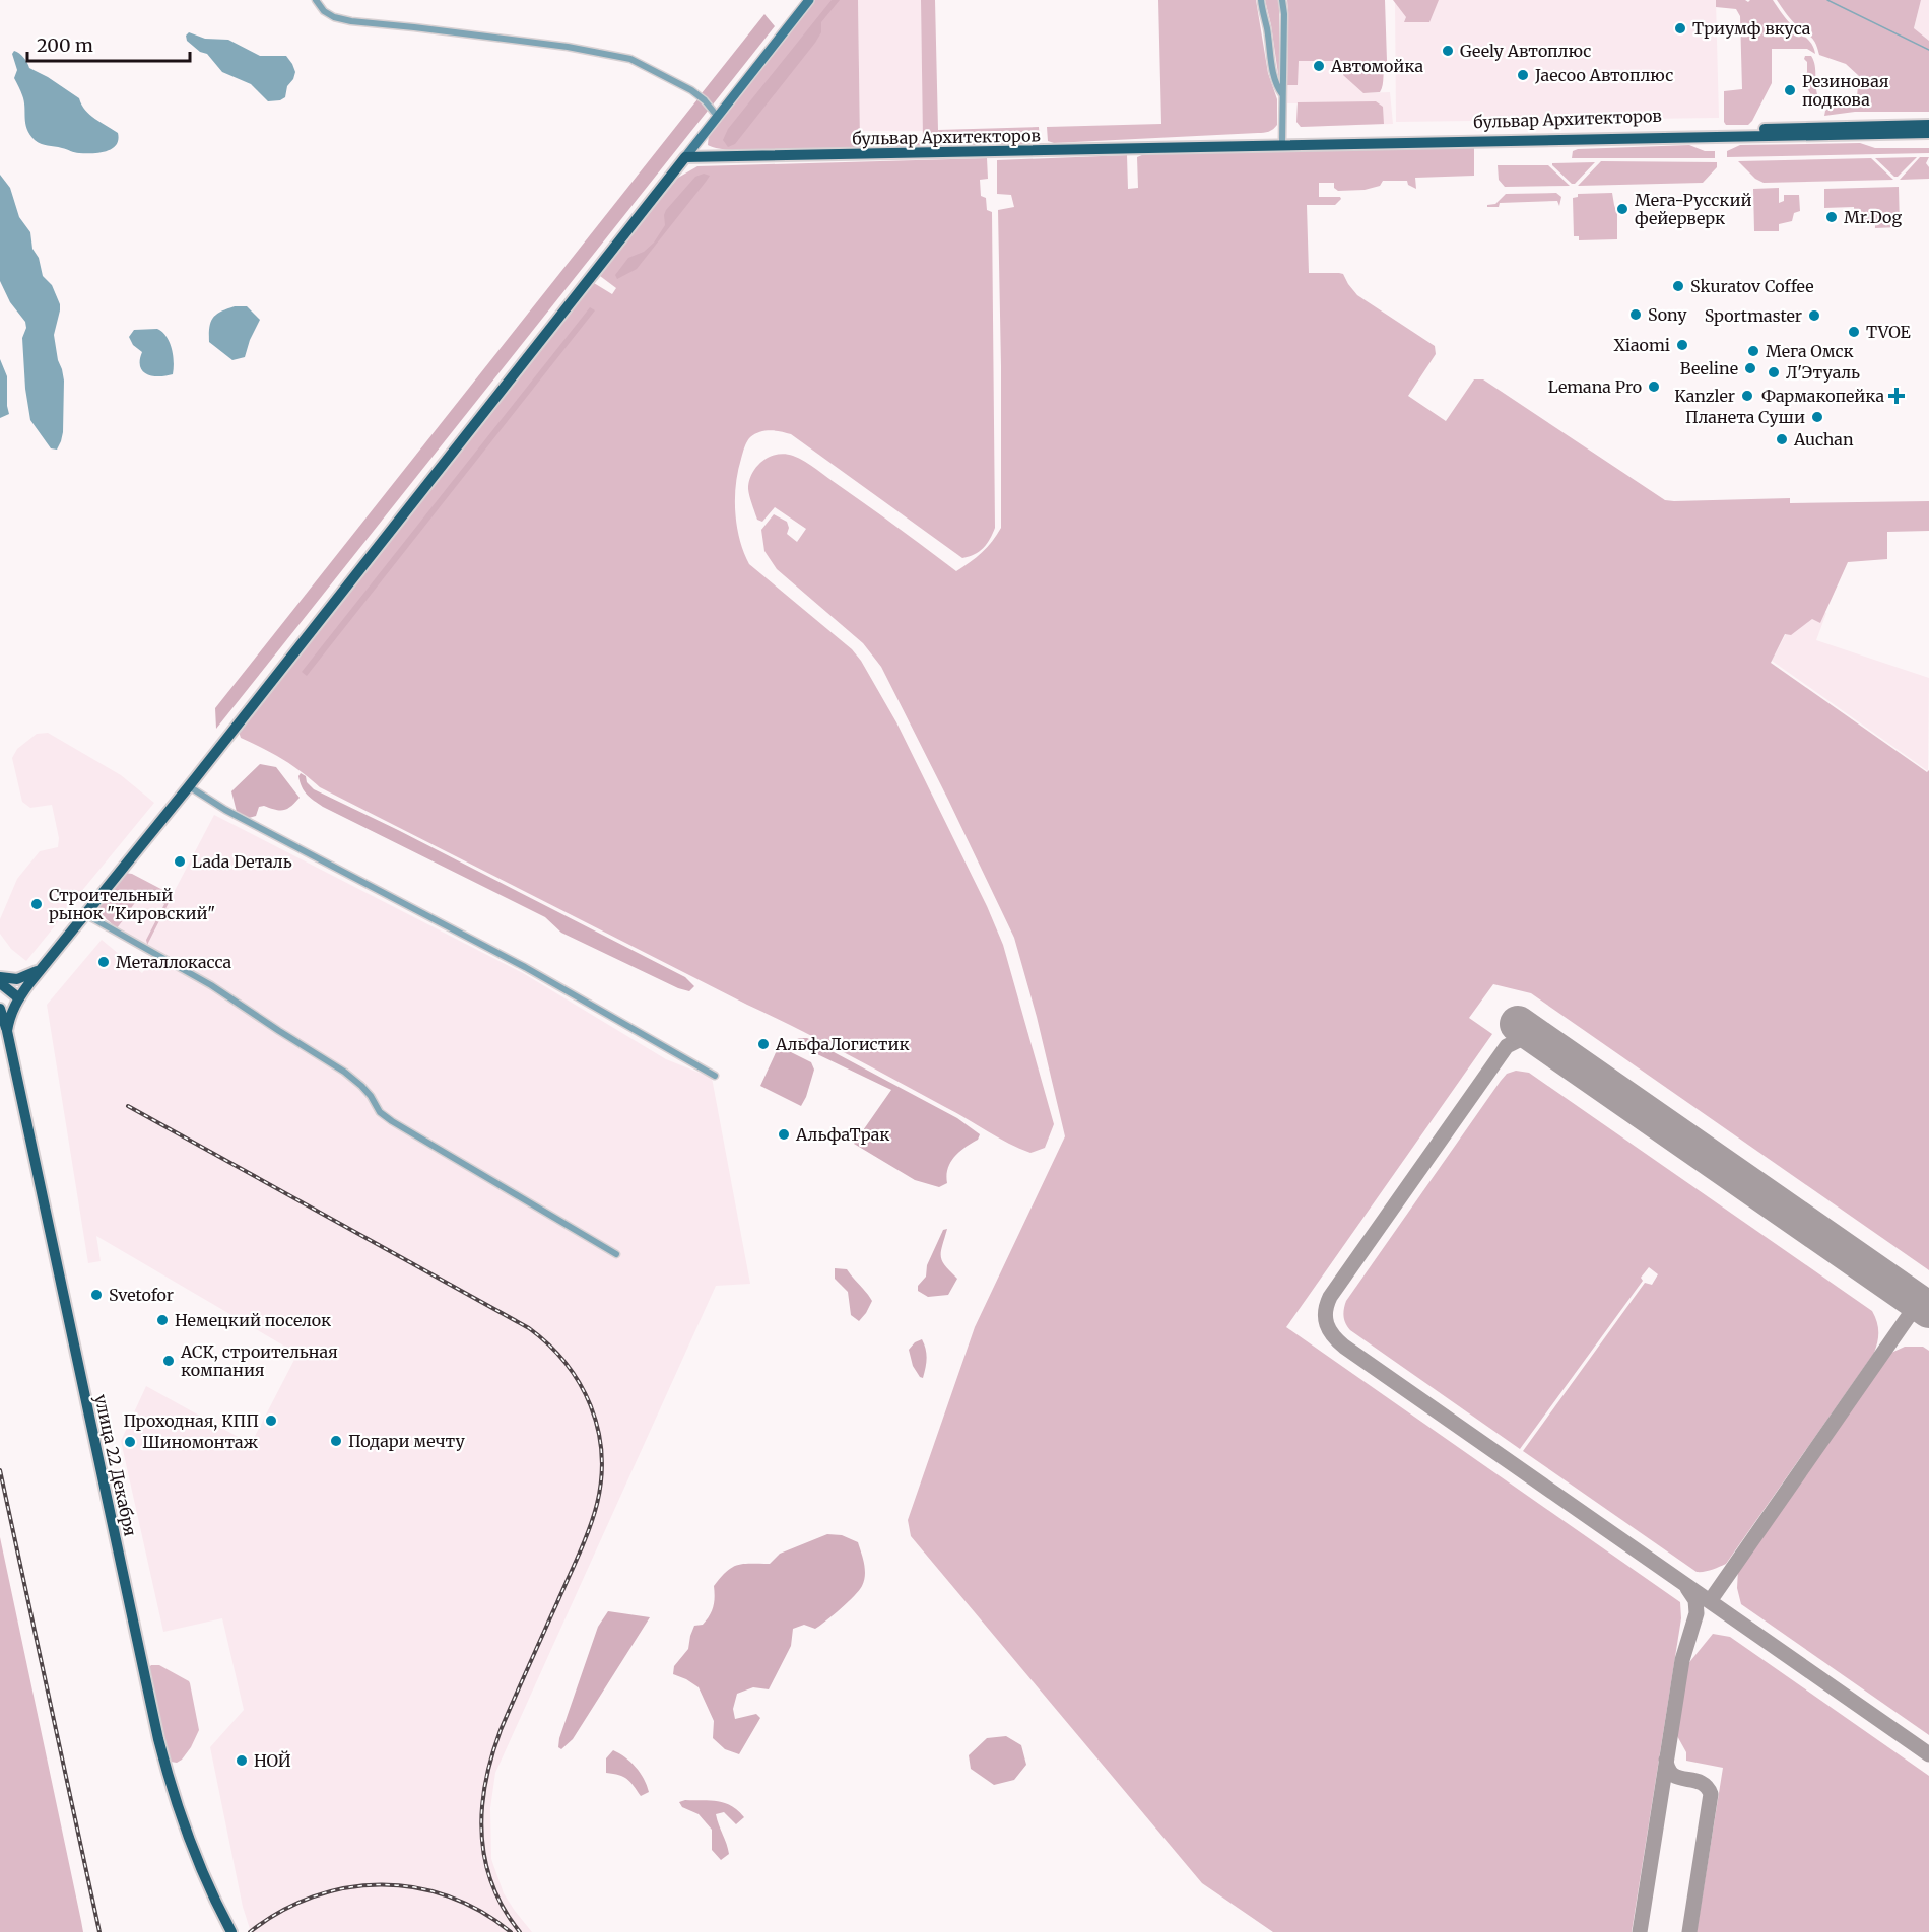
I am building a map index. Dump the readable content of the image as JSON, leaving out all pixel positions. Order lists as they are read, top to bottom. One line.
{"streets":{"main road":["бульвар Архитекторов","улица 22 Декабря"]},"places":{"other":["Триумф вкуса","Geely Автоплюс","Автомойка","Jaecoo Автоплюс","Резиновая подкова","Мега-Русский фейерверк","Mr.Dog","Skuratov Coffee","Sony","Sportmaster","TVOE","Xiaomi","Мега Омск","Beeline","Л'Этуаль","Lemana Pro","Kanzler","Планета Суши","Auchan","Lada Dеталь","Строительный рынок \"Кировский\"","Металлокасса","АльфаЛогистик","АльфаТрак","Svetofor","Немецкий поселок","АСК, строительная компания","Проходная, КПП","Подари мечту","Шиномонтаж","НОЙ"],"health":["Фармакопейка"]},"scale_bar":"200 m"}
